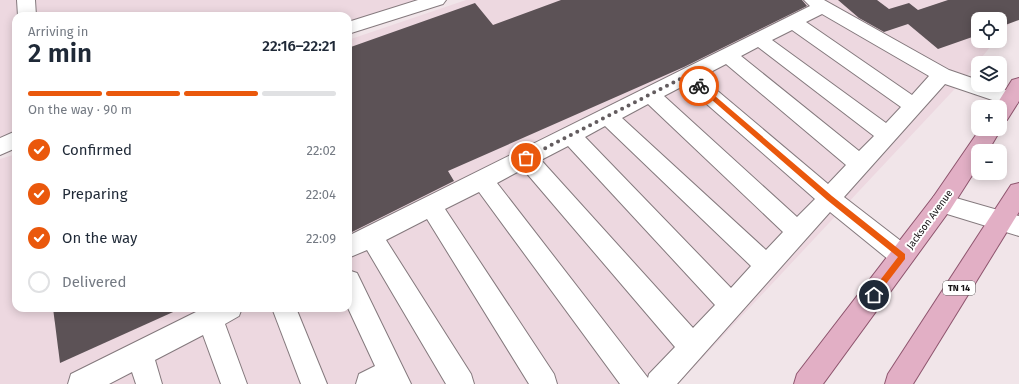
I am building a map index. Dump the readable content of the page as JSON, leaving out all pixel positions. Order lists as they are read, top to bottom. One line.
{"streets":{"main road":["Jackson Avenue","TN 14"]},"page":{"map_buttons":["+","−"],"heading":["2 min","Arriving in","22:16–22:21"],"bar":"On the way · 90 m","list":[["Confirmed","22:02"],["Preparing","22:04"],["On the way","22:09"],"Delivered"]}}
